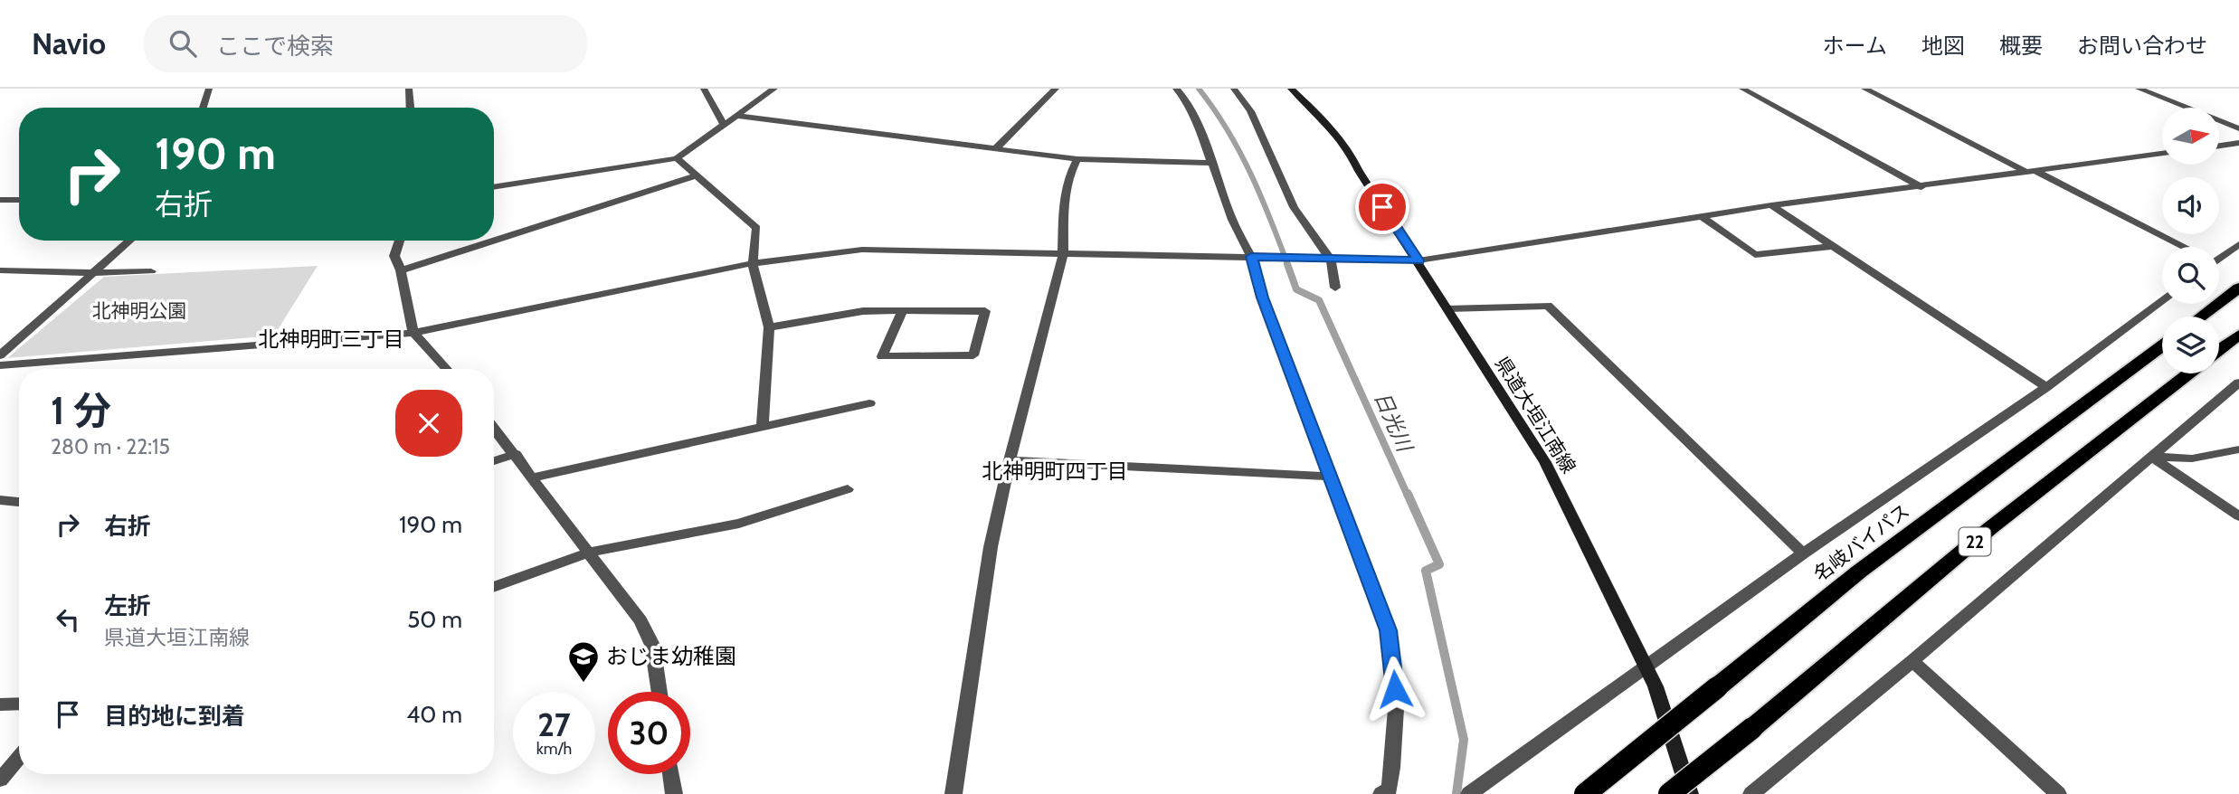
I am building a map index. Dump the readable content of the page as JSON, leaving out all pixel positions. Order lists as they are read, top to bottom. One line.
{"streets":{"highway":["22","名岐バイパス"],"main road":["県道大垣江南線"]},"districts":["北神明町三丁目","北神明町四丁目"],"water":["日光川"],"parks":["北神明公園"],"places":{"school or university":["おじま幼稚園"]},"north":"right","page":{"header":"Navio","search":"ここで検索","nav":["ホーム","地図","概要","お問い合わせ"],"turn":["190 m","右折"],"heading":["1 分","280 m · 22:15"],"list":[{"name":"右折","value":"190 m"},{"name":"左折","note":"県道大垣江南線","value":"50 m"},{"name":"目的地に到着","value":"40 m"}],"speed":"27 km/h","limit":"30"}}
